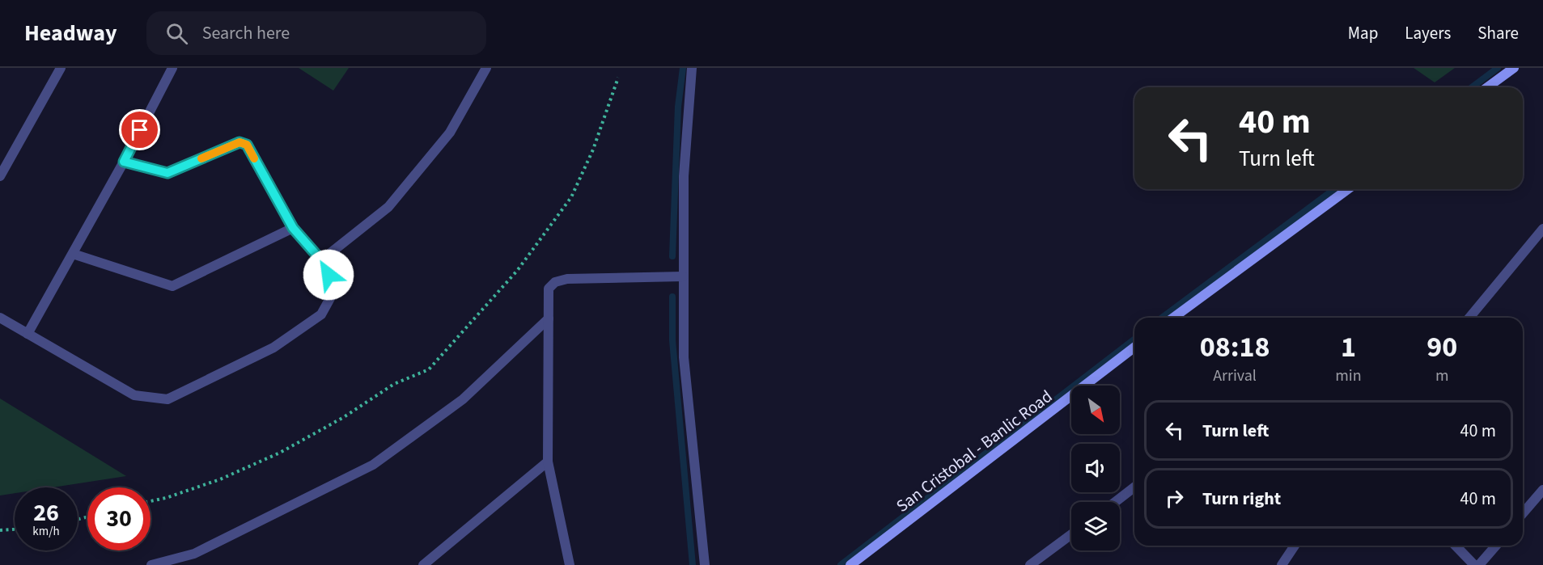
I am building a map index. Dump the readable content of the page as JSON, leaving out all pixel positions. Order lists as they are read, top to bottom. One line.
{"streets":{"street":["San Cristobal - Banlic Road"]},"north":"bottom right","page":{"header":"Headway","search":"Search here","nav":["Map","Layers","Share"],"turn":["40 m","Turn left"],"eta":["08:18","Arrival","1","min","90","m"],"list":[{"name":"Turn left","value":"40 m"},{"name":"Turn right","value":"40 m"}],"speed":"26 km/h","limit":"30"}}
